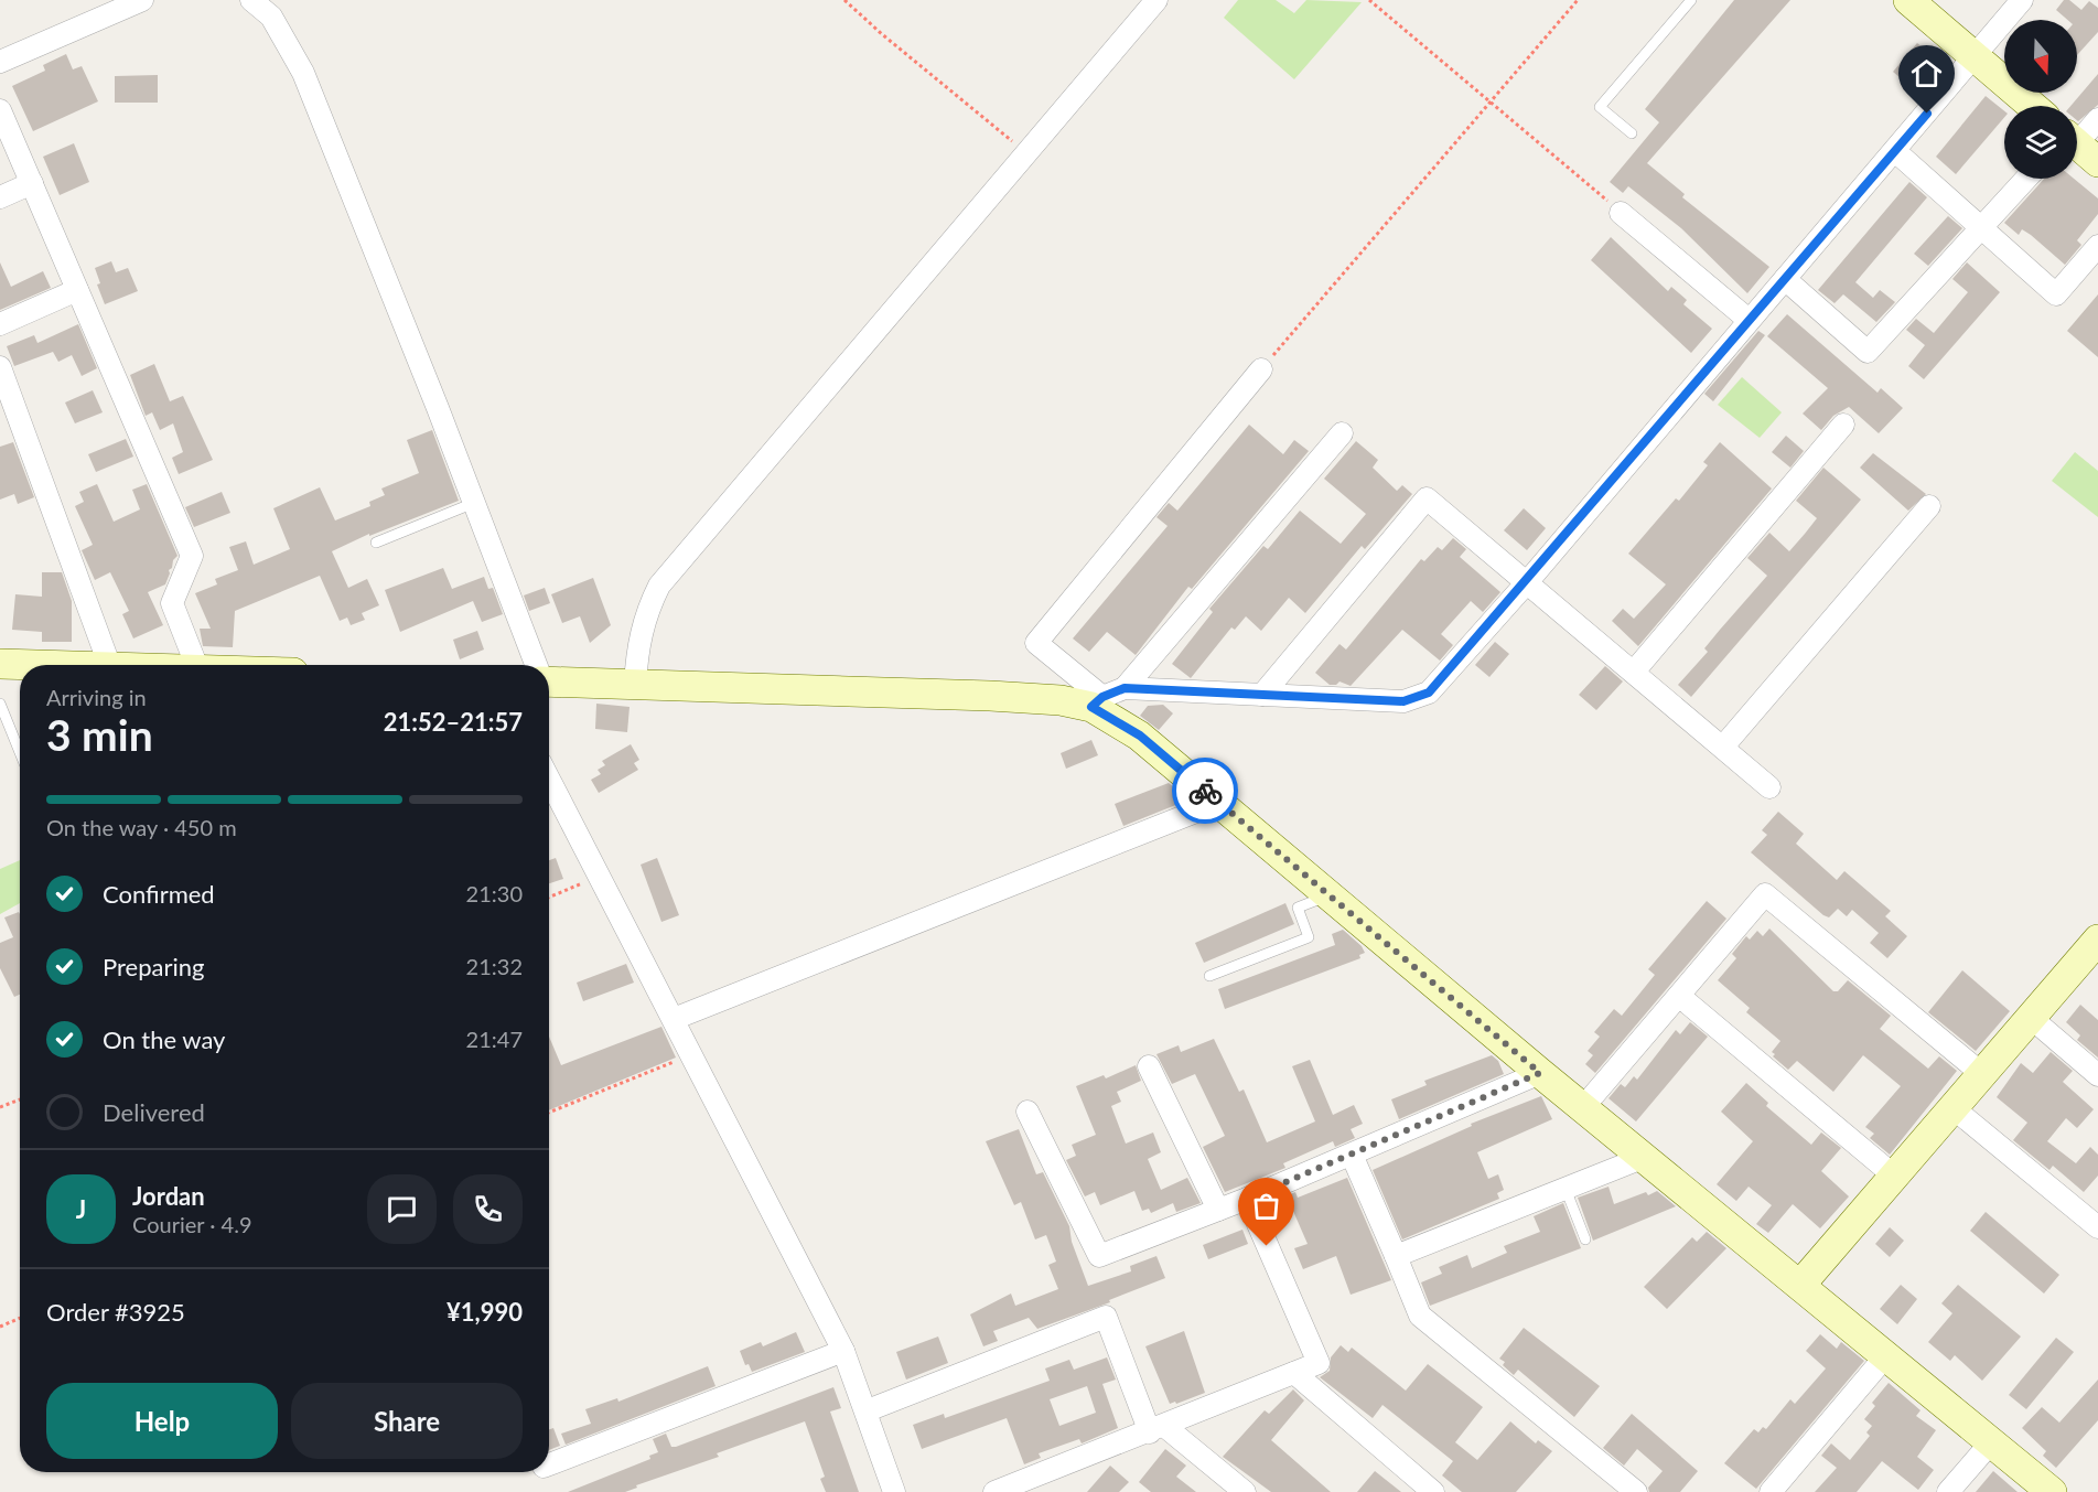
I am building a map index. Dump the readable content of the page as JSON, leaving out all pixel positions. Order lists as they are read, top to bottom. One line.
{"north":"bottom","page":{"heading":["3 min","Arriving in","21:52–21:57"],"panel":["Jordan","Courier · 4.9","Order #3925","¥1,990"],"bar":"On the way · 450 m","list":[["Confirmed","21:30"],["Preparing","21:32"],["On the way","21:47"],"Delivered"],"round":"J","buttons":["Help","Share"]}}
